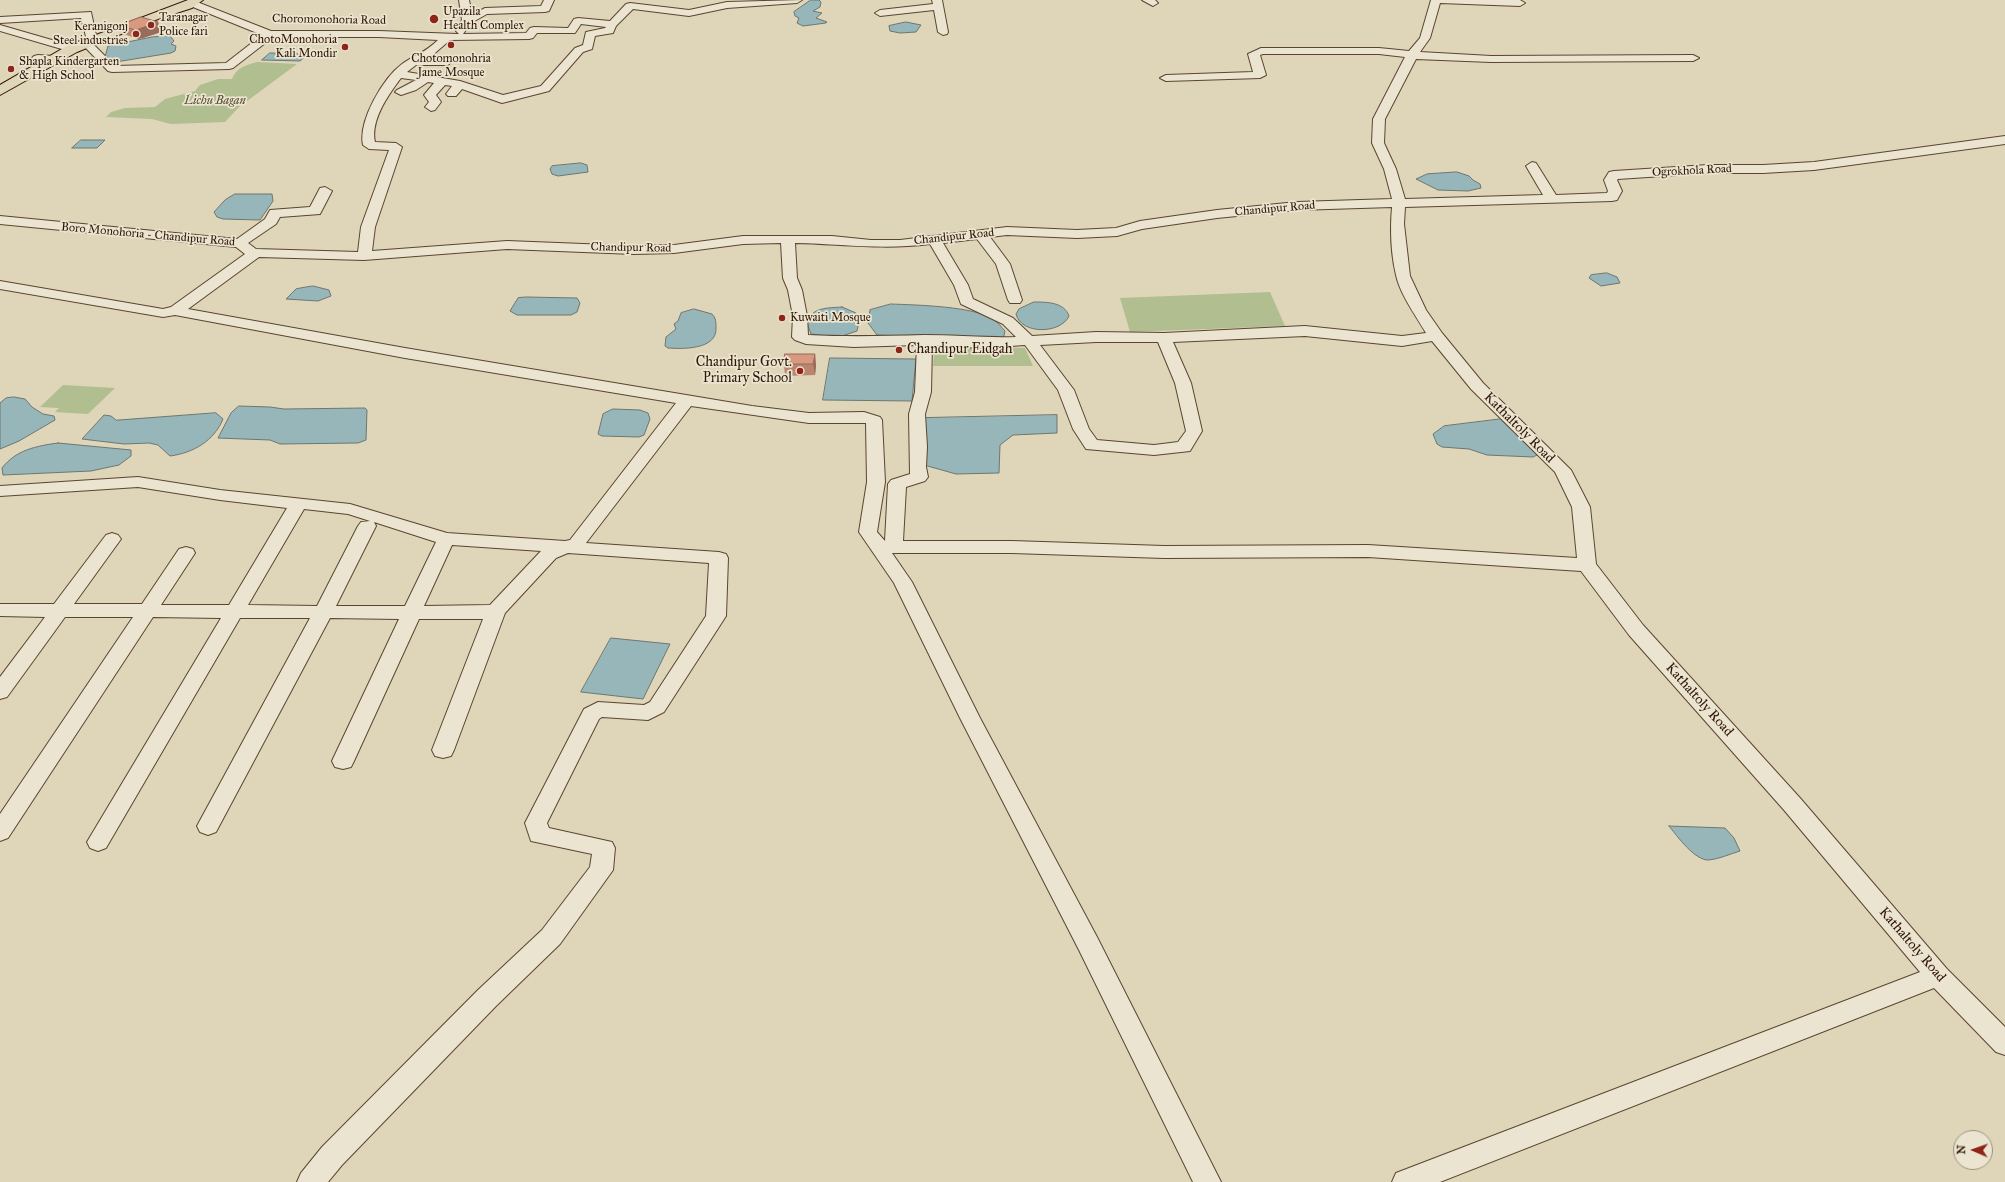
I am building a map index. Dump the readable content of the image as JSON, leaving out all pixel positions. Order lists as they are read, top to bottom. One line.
{"streets":{"street":["Choromonohoria Road","Ogrokhola Road","Chandipur Road","Boro Monohoria - Chandipur Road","Kathaltoly Road"]},"crossings":[["Ogrokhola Road","Chandipur Road"],["Ogrokhola Road","Kathaltoly Road"],["Chandipur Road","Kathaltoly Road"]],"parks":["Lichu Bagan"],"places":["Upazila Health Complex","Taranagar Police fari","Keranigonj Steel industries","Chotomonohria Jame Mosque","ChotoMonohoria Kali Mondir","Shapla Kindergarten & High School","Kuwaiti Mosque","Chandipur Eidgah","Chandipur Govt. Primary School"],"north":"left"}
